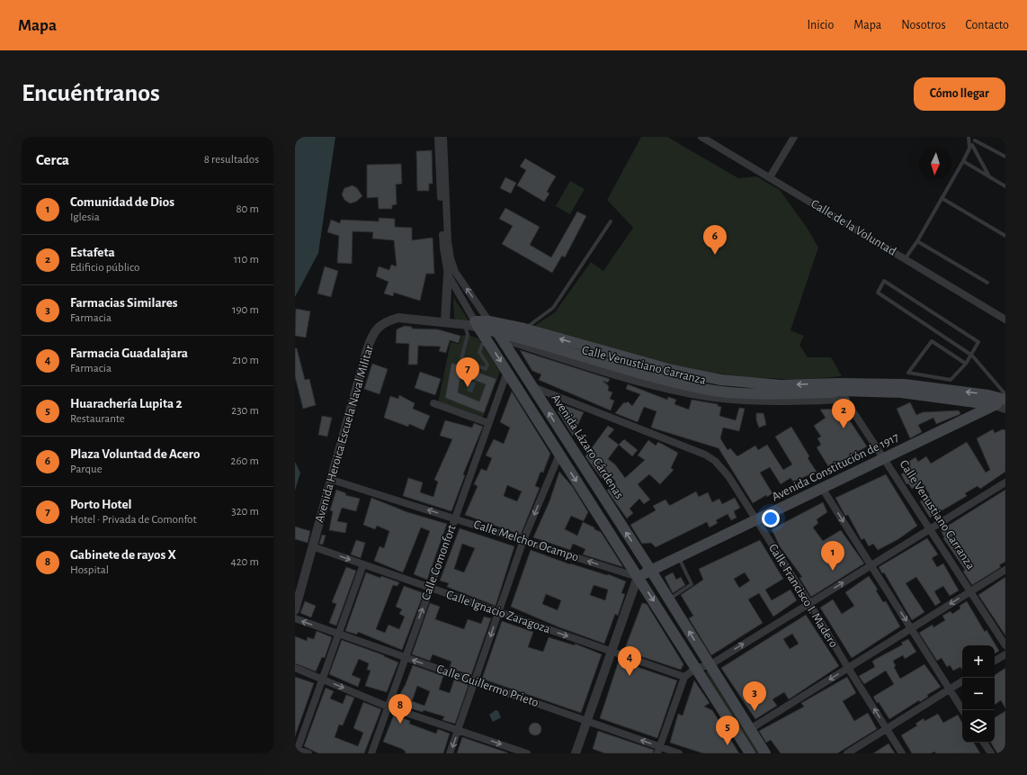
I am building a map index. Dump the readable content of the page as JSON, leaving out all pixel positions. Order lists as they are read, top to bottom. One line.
{"streets":{"main road":["Calle Venustiano Carranza","Avenida Lázaro Cárdenas","Avenida Constitución de 1917"],"street":["Calle de la Voluntad","Avenida Heroica Escuela Naval Militar","Calle Melchor Ocampo","Calle Comonfort","Calle Francisco I. Madero","Calle Ignacio Zaragoza","Calle Guillermo Prieto"]},"crossings":[["Calle Venustiano Carranza","Avenida Lázaro Cárdenas"],["Calle Venustiano Carranza","Avenida Constitución de 1917"],["Avenida Heroica Escuela Naval Militar","Calle Melchor Ocampo"],["Avenida Heroica Escuela Naval Militar","Calle Ignacio Zaragoza"],["Avenida Lázaro Cárdenas","Avenida Constitución de 1917"],["Avenida Lázaro Cárdenas","Calle Francisco I. Madero"],["Avenida Constitución de 1917","Calle Melchor Ocampo"],["Avenida Constitución de 1917","Calle Francisco I. Madero"],["Calle Melchor Ocampo","Calle Comonfort"],["Calle Comonfort","Calle Ignacio Zaragoza"],["Calle Comonfort","Calle Guillermo Prieto"]],"one_way":["Calle Melchor Ocampo","Calle Ignacio Zaragoza"],"north":"bottom","page":{"header":"Mapa","nav":["Inicio","Mapa","Nosotros","Contacto"],"buttons":"Cómo llegar","title":"Encuéntranos","heading":["Cerca","8 resultados"],"list":[{"mark":"1","name":"Comunidad de Dios","note":"Iglesia","value":"80 m"},{"mark":"2","name":"Estafeta","note":"Edificio público","value":"110 m"},{"mark":"3","name":"Farmacias Similares","note":"Farmacia","value":"190 m"},{"mark":"4","name":"Farmacia Guadalajara","note":"Farmacia","value":"210 m"},{"mark":"5","name":"Huarachería Lupita 2","note":"Restaurante","value":"230 m"},{"mark":"6","name":"Plaza Voluntad de Acero","note":"Parque","value":"260 m"},{"mark":"7","name":"Porto Hotel","note":"Hotel · Privada de Comonfot","value":"320 m"},{"mark":"8","name":"Gabinete de rayos X","note":"Hospital","value":"420 m"}],"pins":["6","7","2","1","4","3","8","5"],"map_buttons":["+","−"]}}
